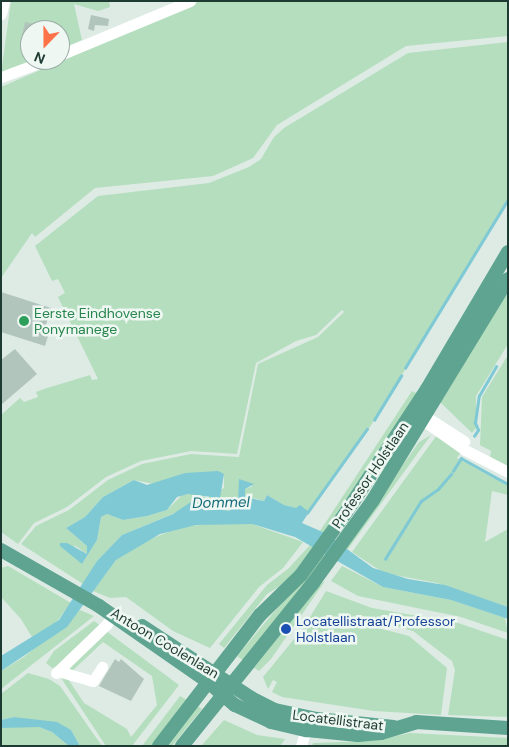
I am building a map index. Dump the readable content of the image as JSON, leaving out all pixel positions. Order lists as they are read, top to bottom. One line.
{"streets":{"main road":["Professor Holstlaan","Antoon Coolenlaan","Locatellistraat"]},"crossings":[["Professor Holstlaan","Antoon Coolenlaan"],["Professor Holstlaan","Locatellistraat"],["Antoon Coolenlaan","Locatellistraat"]],"water":["Dommel"],"places":["Eerste Eindhovense Ponymanege","Locatellistraat/Professor Holstlaan"],"north":"bottom"}
